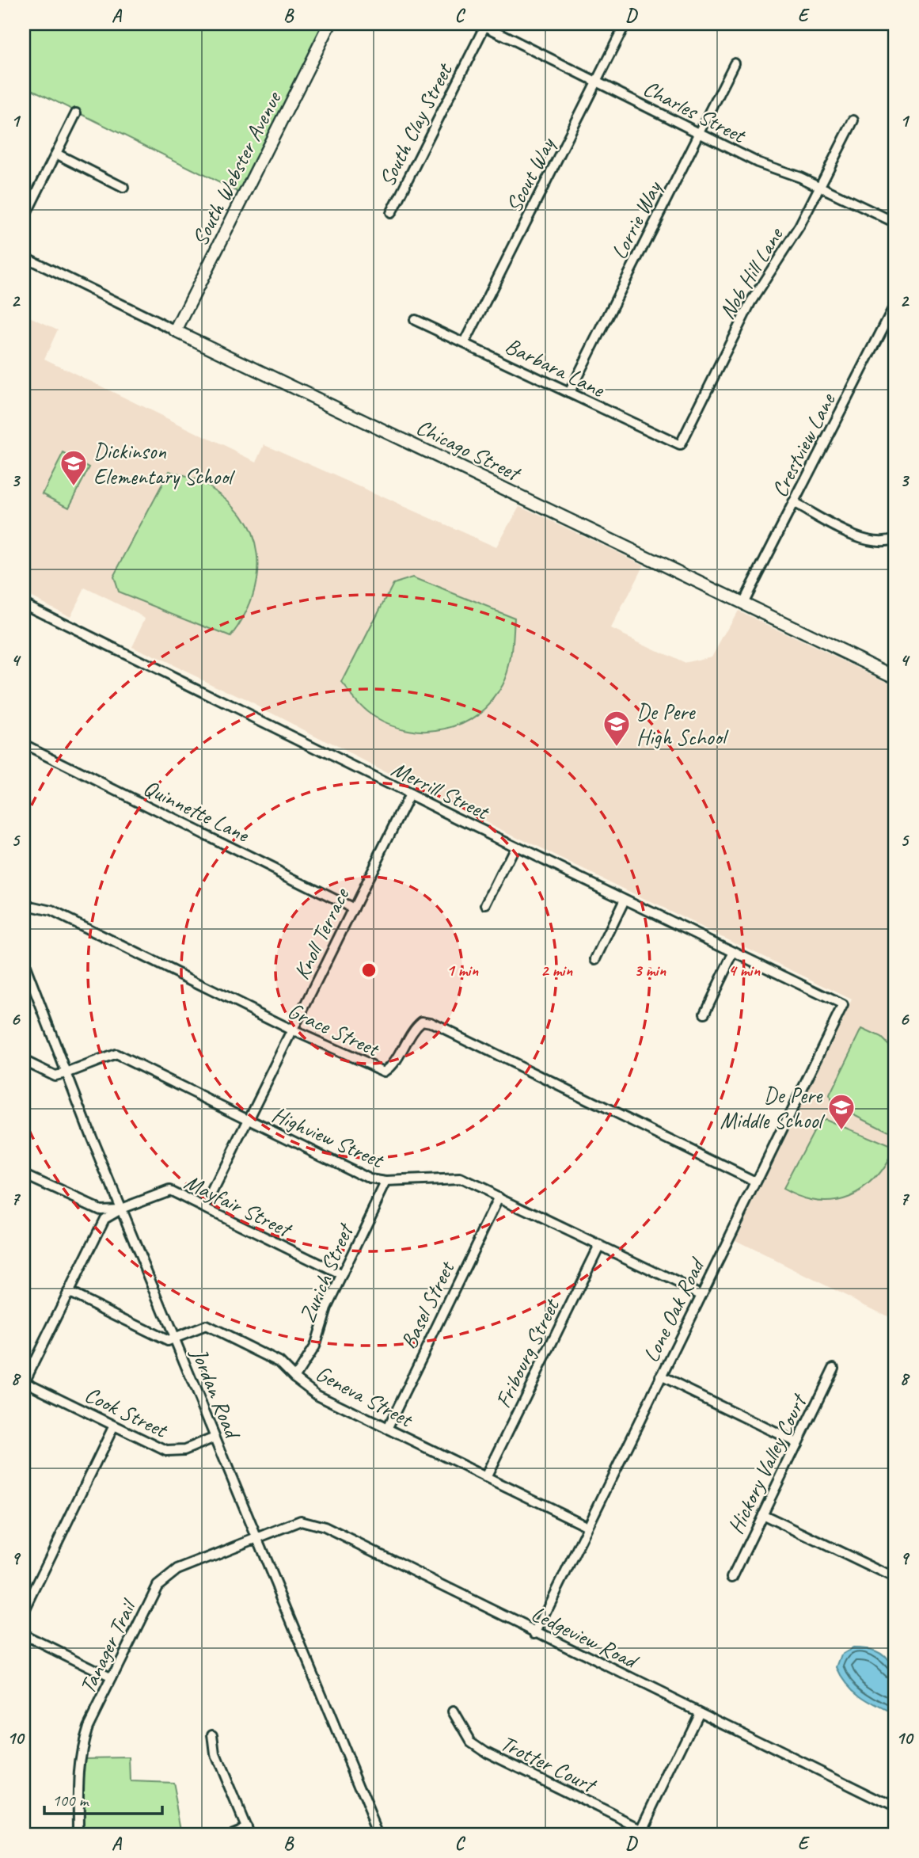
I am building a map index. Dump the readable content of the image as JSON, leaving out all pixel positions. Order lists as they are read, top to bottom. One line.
{"streets":{"street":["Charles Street","South Clay Street","South Webster Avenue","Scout Way","Lorrie Way","Nob Hill Lane","Barbara Lane","Crestview Lane","Chicago Street","Merrill Street","Quinnette Lane","Knoll Terrace","Grace Street","Highview Street","Mayfair Street","Zurich Street","Basel Street","Lone Oak Road","Fribourg Street","Jordan Road","Geneva Street","Cook Street","Hickory Valley Court","Ledgeview Road","Tanager Trail","Trotter Court"]},"crossings":[["Charles Street","South Clay Street"],["Charles Street","Scout Way"],["Charles Street","Lorrie Way"],["Charles Street","Nob Hill Lane"],["South Webster Avenue","Chicago Street"],["Scout Way","Barbara Lane"],["Lorrie Way","Barbara Lane"],["Nob Hill Lane","Barbara Lane"],["Crestview Lane","Chicago Street"],["Merrill Street","Knoll Terrace"],["Merrill Street","Lone Oak Road"],["Quinnette Lane","Knoll Terrace"],["Knoll Terrace","Grace Street"],["Knoll Terrace","Highview Street"],["Knoll Terrace","Mayfair Street"],["Grace Street","Lone Oak Road"],["Highview Street","Zurich Street"],["Highview Street","Basel Street"],["Highview Street","Lone Oak Road"],["Highview Street","Fribourg Street"],["Highview Street","Jordan Road"],["Mayfair Street","Zurich Street"],["Mayfair Street","Jordan Road"],["Zurich Street","Geneva Street"],["Basel Street","Geneva Street"],["Lone Oak Road","Geneva Street"],["Lone Oak Road","Ledgeview Road"],["Fribourg Street","Geneva Street"],["Jordan Road","Geneva Street"],["Jordan Road","Cook Street"],["Jordan Road","Ledgeview Road"],["Jordan Road","Tanager Trail"],["Ledgeview Road","Tanager Trail"]],"places":{"school or university":["Dickinson Elementary School","De Pere High School","De Pere Middle School"]},"scale_bar":"100 m","grid":{"columns":["A","B","C","D","E"],"rows":["1","2","3","4","5","6","7","8","9","10"]},"rings":["1 min","2 min","3 min","4 min"]}
